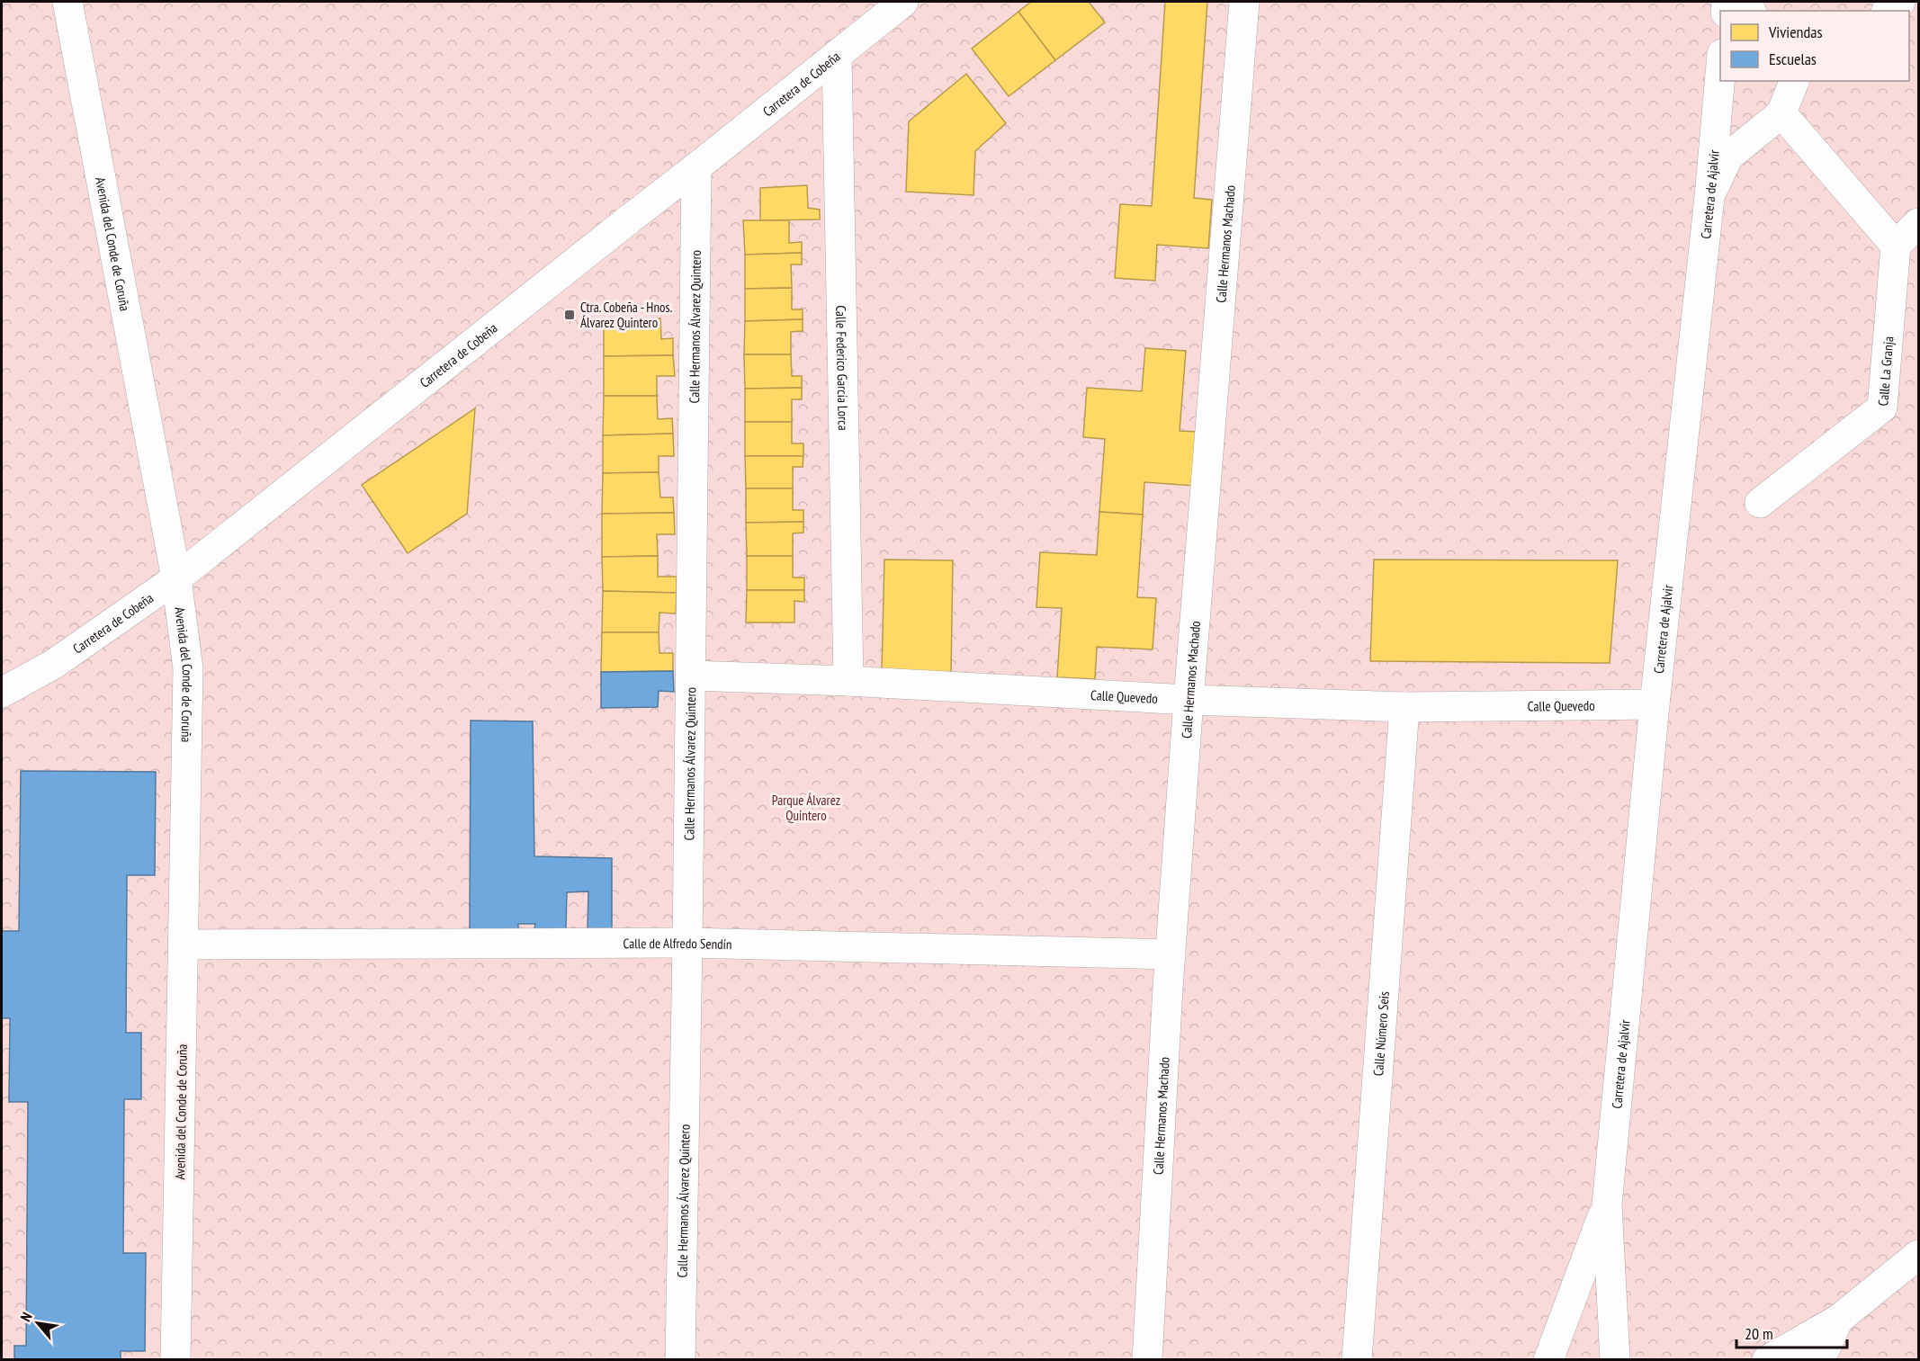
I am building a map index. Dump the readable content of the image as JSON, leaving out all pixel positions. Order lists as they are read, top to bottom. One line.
{"streets":{"street":["Carretera de Cobeña","Carretera de Ajalvir","Avenida del Conde de Coruña","Calle Hermanos Machado","Calle Hermanos Álvarez Quintero","Calle Federico García Lorca","Calle La Granja","Calle Quevedo","Calle de Alfredo Sendín","Calle Número Seis"]},"crossings":[["Carretera de Cobeña","Avenida del Conde de Coruña"],["Carretera de Cobeña","Calle Hermanos Álvarez Quintero"],["Carretera de Cobeña","Calle Federico García Lorca"],["Carretera de Ajalvir","Calle Quevedo"],["Avenida del Conde de Coruña","Calle de Alfredo Sendín"],["Calle Hermanos Machado","Calle Quevedo"],["Calle Hermanos Machado","Calle de Alfredo Sendín"],["Calle Hermanos Álvarez Quintero","Calle Quevedo"],["Calle Hermanos Álvarez Quintero","Calle de Alfredo Sendín"],["Calle Federico García Lorca","Calle Quevedo"],["Calle Quevedo","Calle Número Seis"]],"parks":["Parque Álvarez Quintero"],"places":{"transit":["Ctra. Cobeña - Hnos. Álvarez Quintero"]},"legend":["Viviendas","Escuelas"],"scale_bar":"20 m","north":"top left"}
